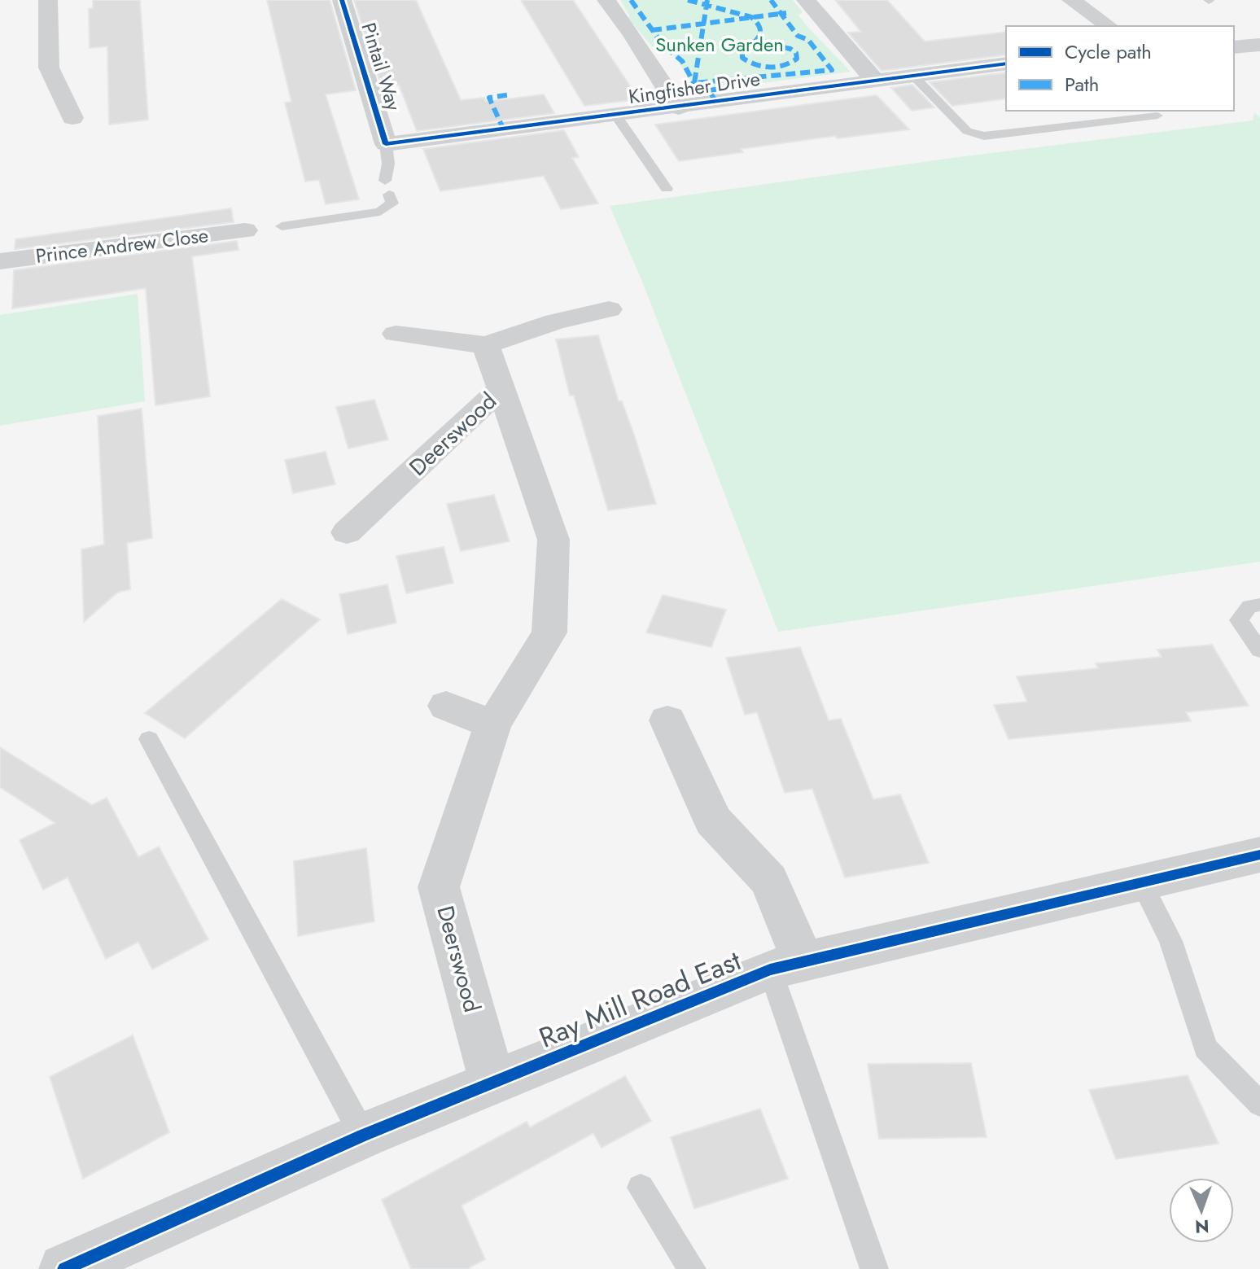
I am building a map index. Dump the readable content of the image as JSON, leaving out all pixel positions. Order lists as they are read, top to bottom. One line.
{"streets":{"street":["Pintail Way","Kingfisher Drive","Prince Andrew Close","Deerswood","Ray Mill Road East"]},"crossings":[["Pintail Way","Kingfisher Drive"],["Deerswood","Ray Mill Road East"]],"parks":["Sunken Garden"],"legend":["Cycle path","Path"],"north":"bottom"}
